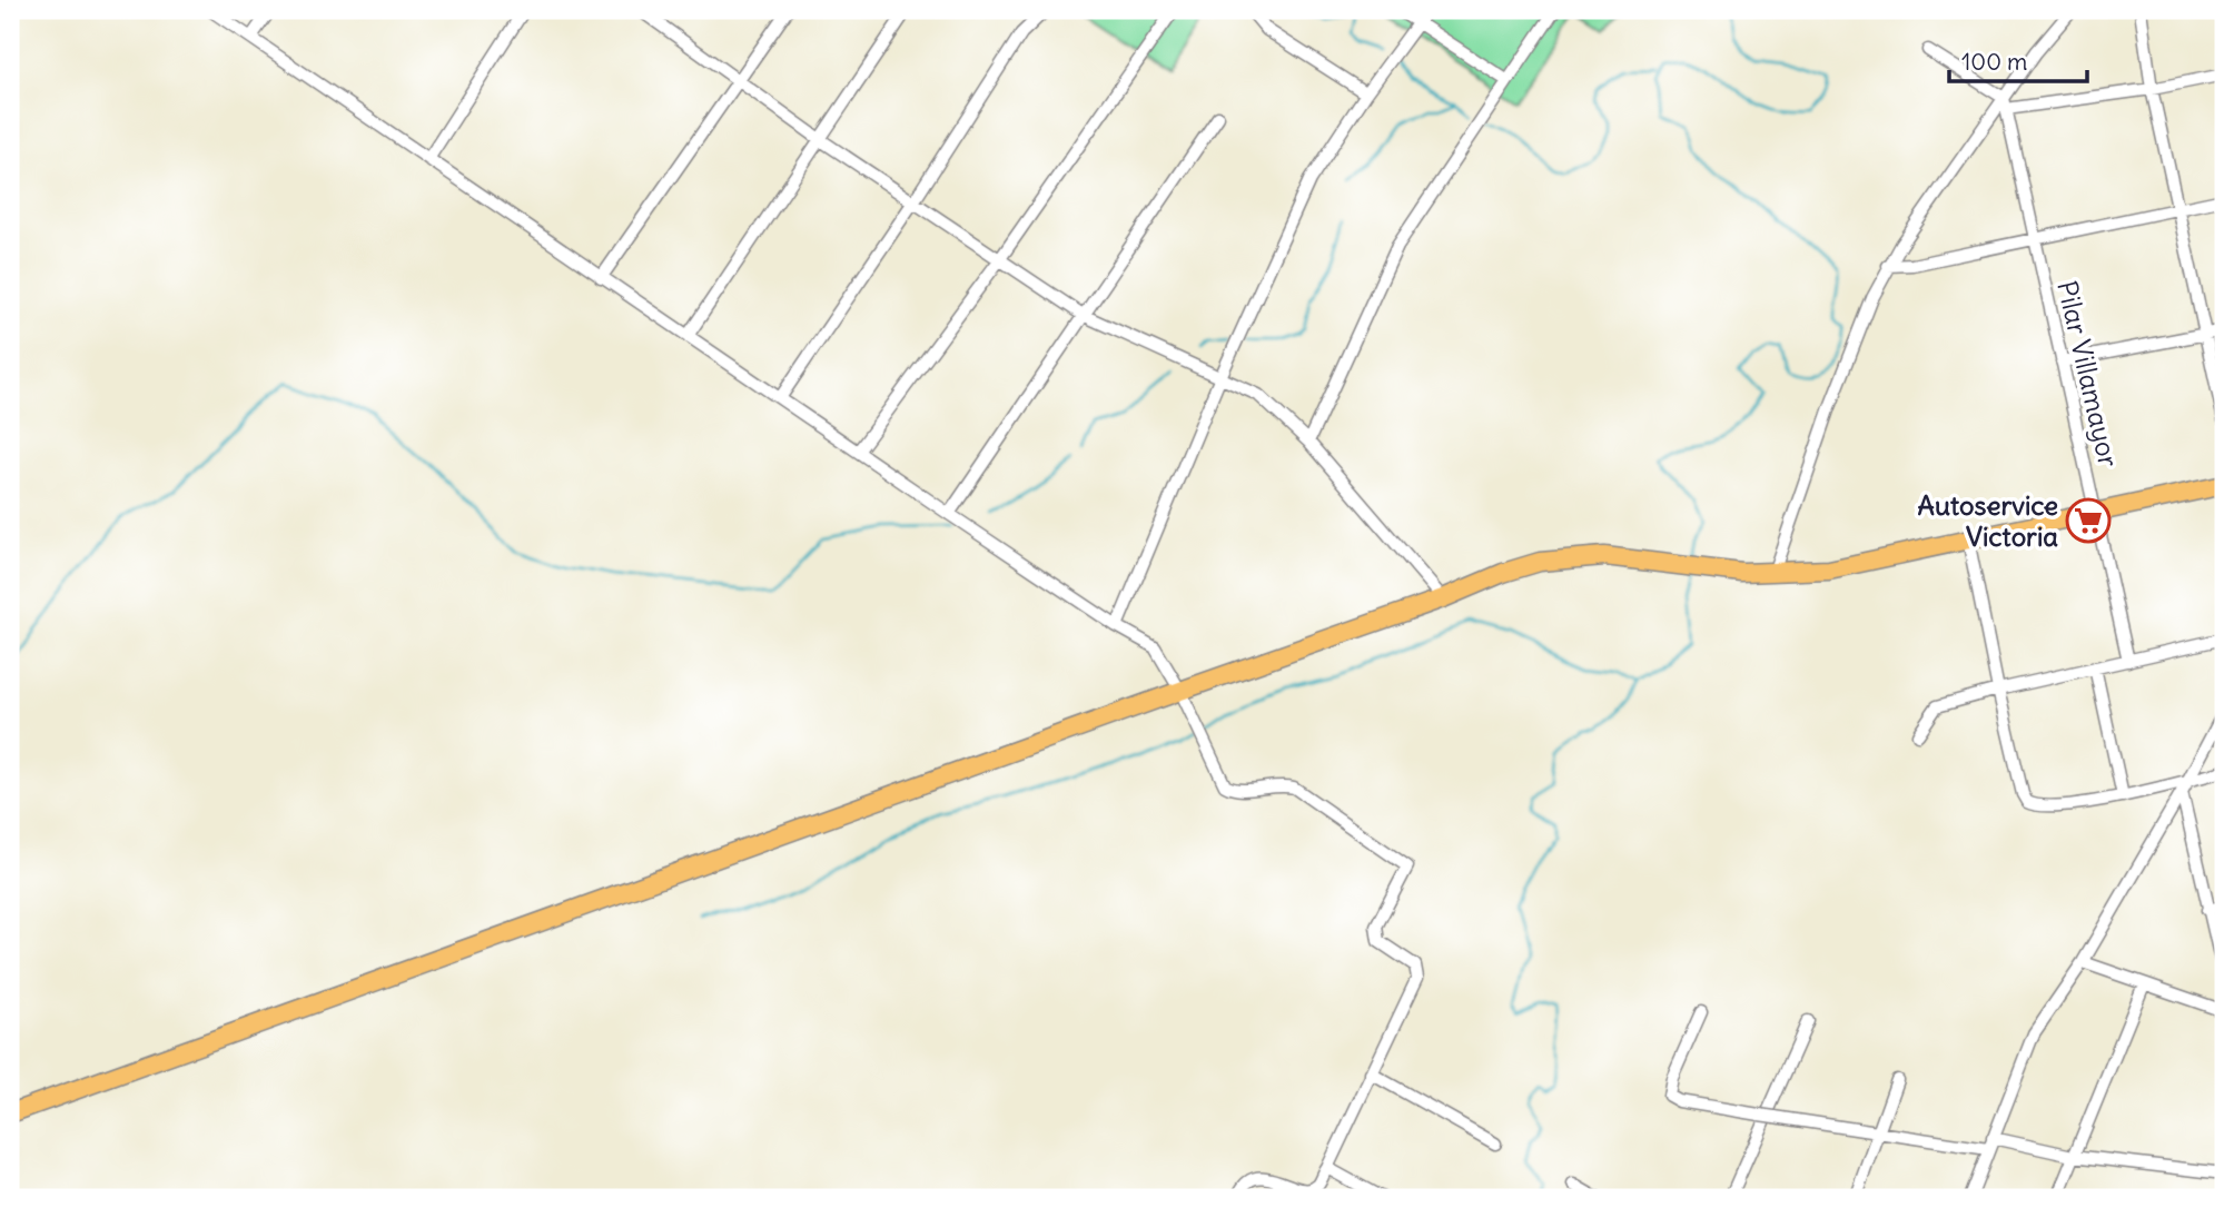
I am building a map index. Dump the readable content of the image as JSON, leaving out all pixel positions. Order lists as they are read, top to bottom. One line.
{"streets":{"street":["Pilar Villamayor"]},"places":{"supermarket":["Autoservice Victoria"]},"scale_bar":"100 m"}
